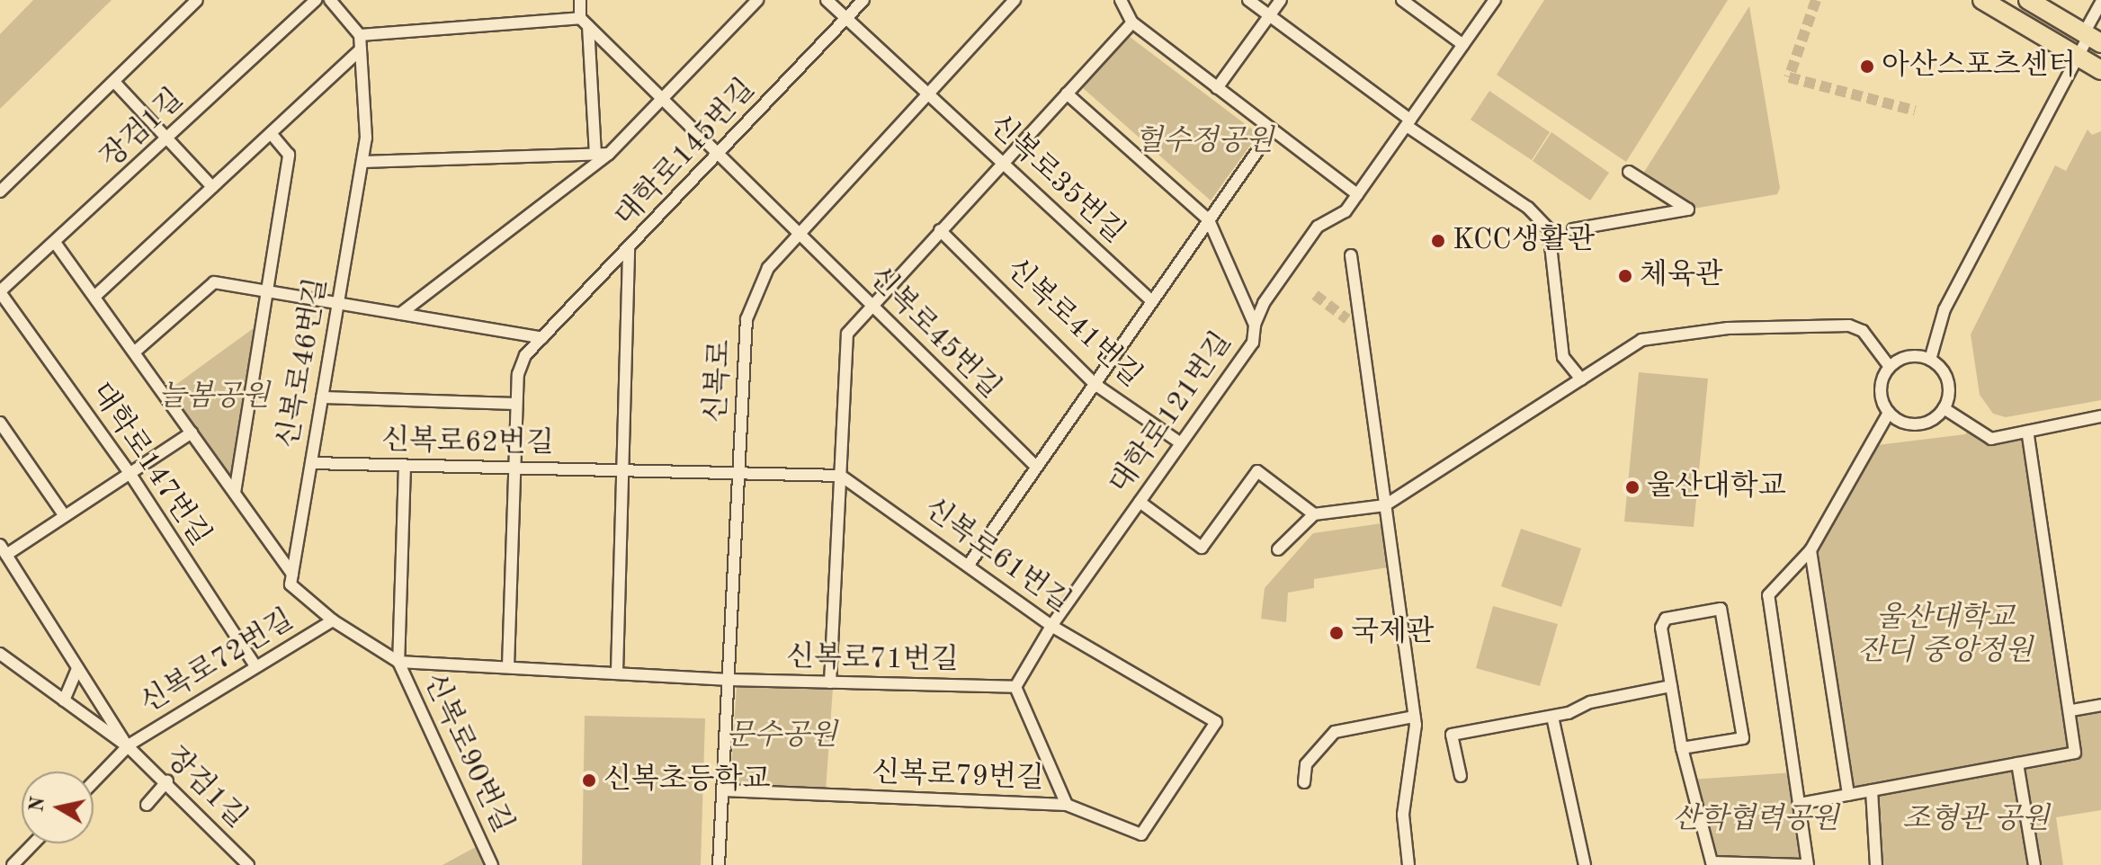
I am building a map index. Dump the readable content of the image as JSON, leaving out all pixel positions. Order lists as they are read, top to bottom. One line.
{"streets":{"street":["장검1길","대학로145번길","신복로35번길","신복로41번길","신복로45번길","신복로46번길","신복로","대학로121번길","신복로62번길","대학로147번길","신복로61번길","신복로71번길","신복로72번길","신복로90번길","신복로79번길"]},"crossings":[["장검1길","대학로147번길"],["장검1길","신복로72번길"],["대학로145번길","신복로35번길"],["대학로145번길","신복로62번길"],["대학로145번길","신복로72번길"],["신복로35번길","신복로"],["신복로41번길","대학로121번길"],["신복로45번길","신복로"],["신복로46번길","신복로62번길"],["신복로46번길","신복로72번길"],["신복로","신복로62번길"],["신복로","신복로71번길"],["신복로","신복로72번길"],["신복로","신복로79번길"],["대학로121번길","신복로61번길"],["대학로121번길","신복로71번길"],["대학로147번길","신복로72번길"],["신복로61번길","신복로79번길"],["신복로71번길","신복로72번길"],["신복로72번길","신복로90번길"]],"parks":["헐수정공원","늘봄공원","울산대학교 잔디 중앙정원","문수공원","산학협력공원","조형관 공원"],"places":["아산스포츠센터","KCC생활관","체육관","울산대학교","국제관","신복초등학교"],"north":"left"}
